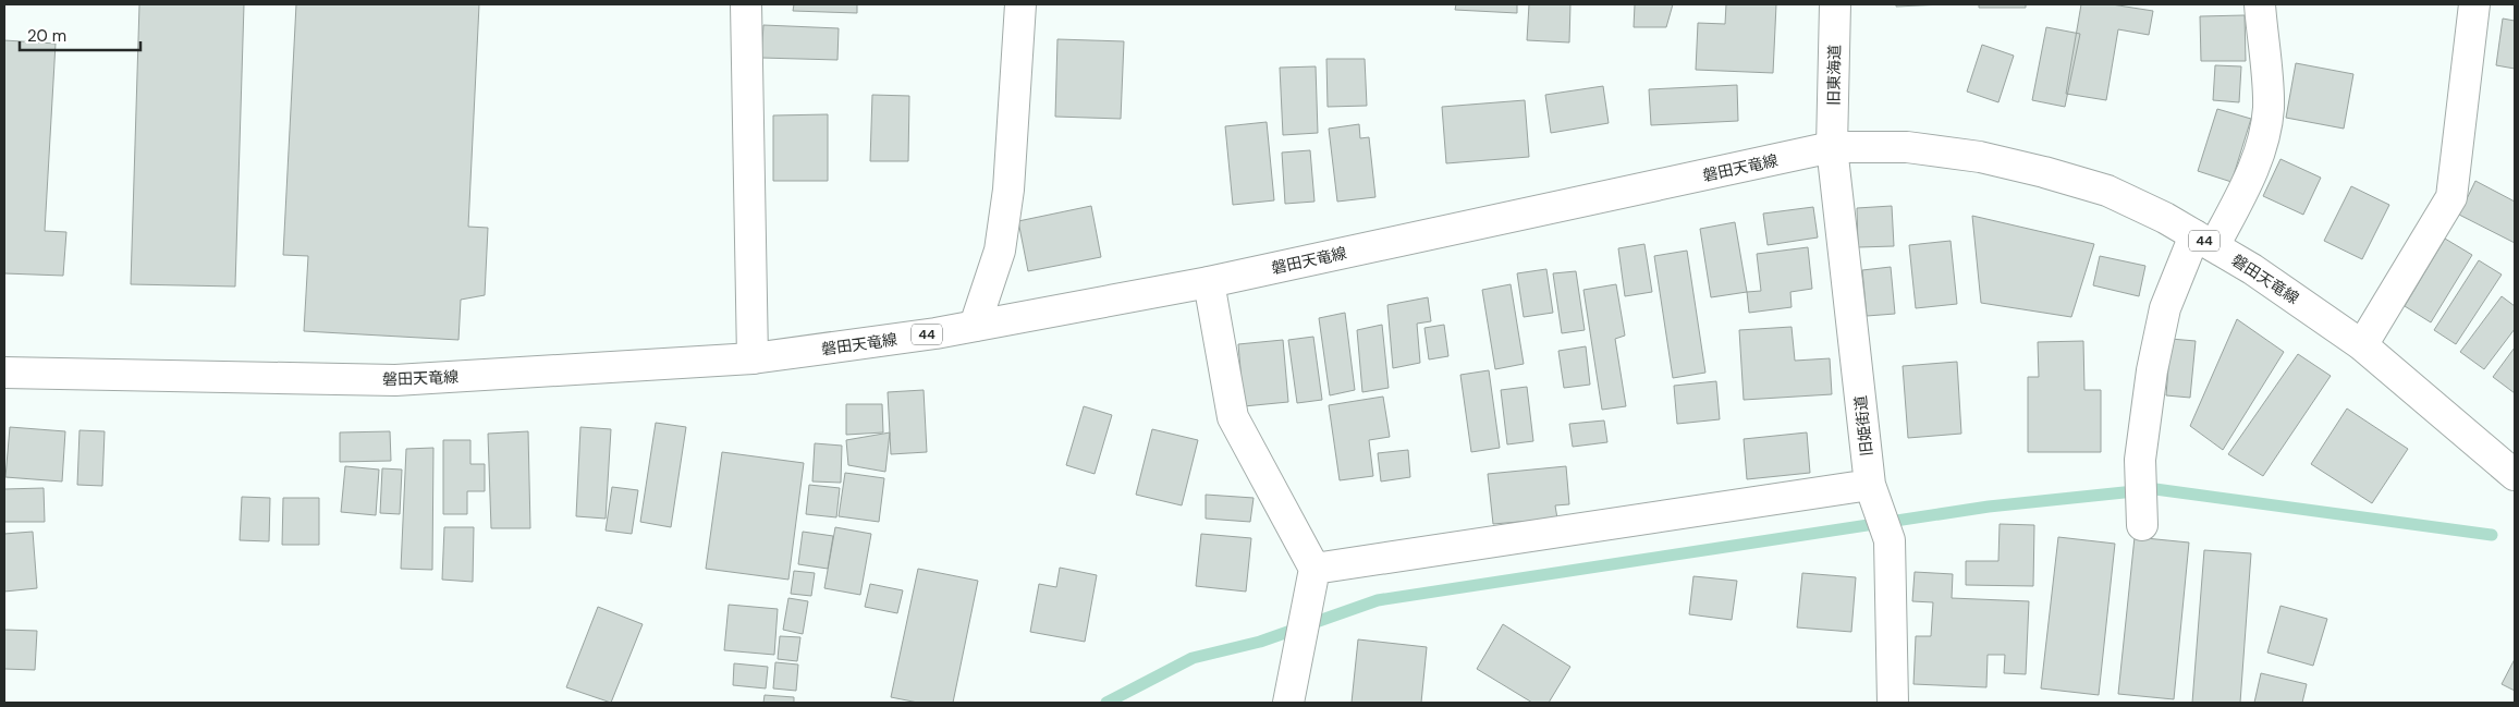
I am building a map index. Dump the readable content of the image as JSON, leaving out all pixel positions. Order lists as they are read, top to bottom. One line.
{"streets":{"street":["旧東海道","磐田天竜線","44","旧姫街道"]},"crossings":[["旧東海道","磐田天竜線"],["旧東海道","旧姫街道"],["磐田天竜線","旧姫街道"]],"scale_bar":"20 m"}
